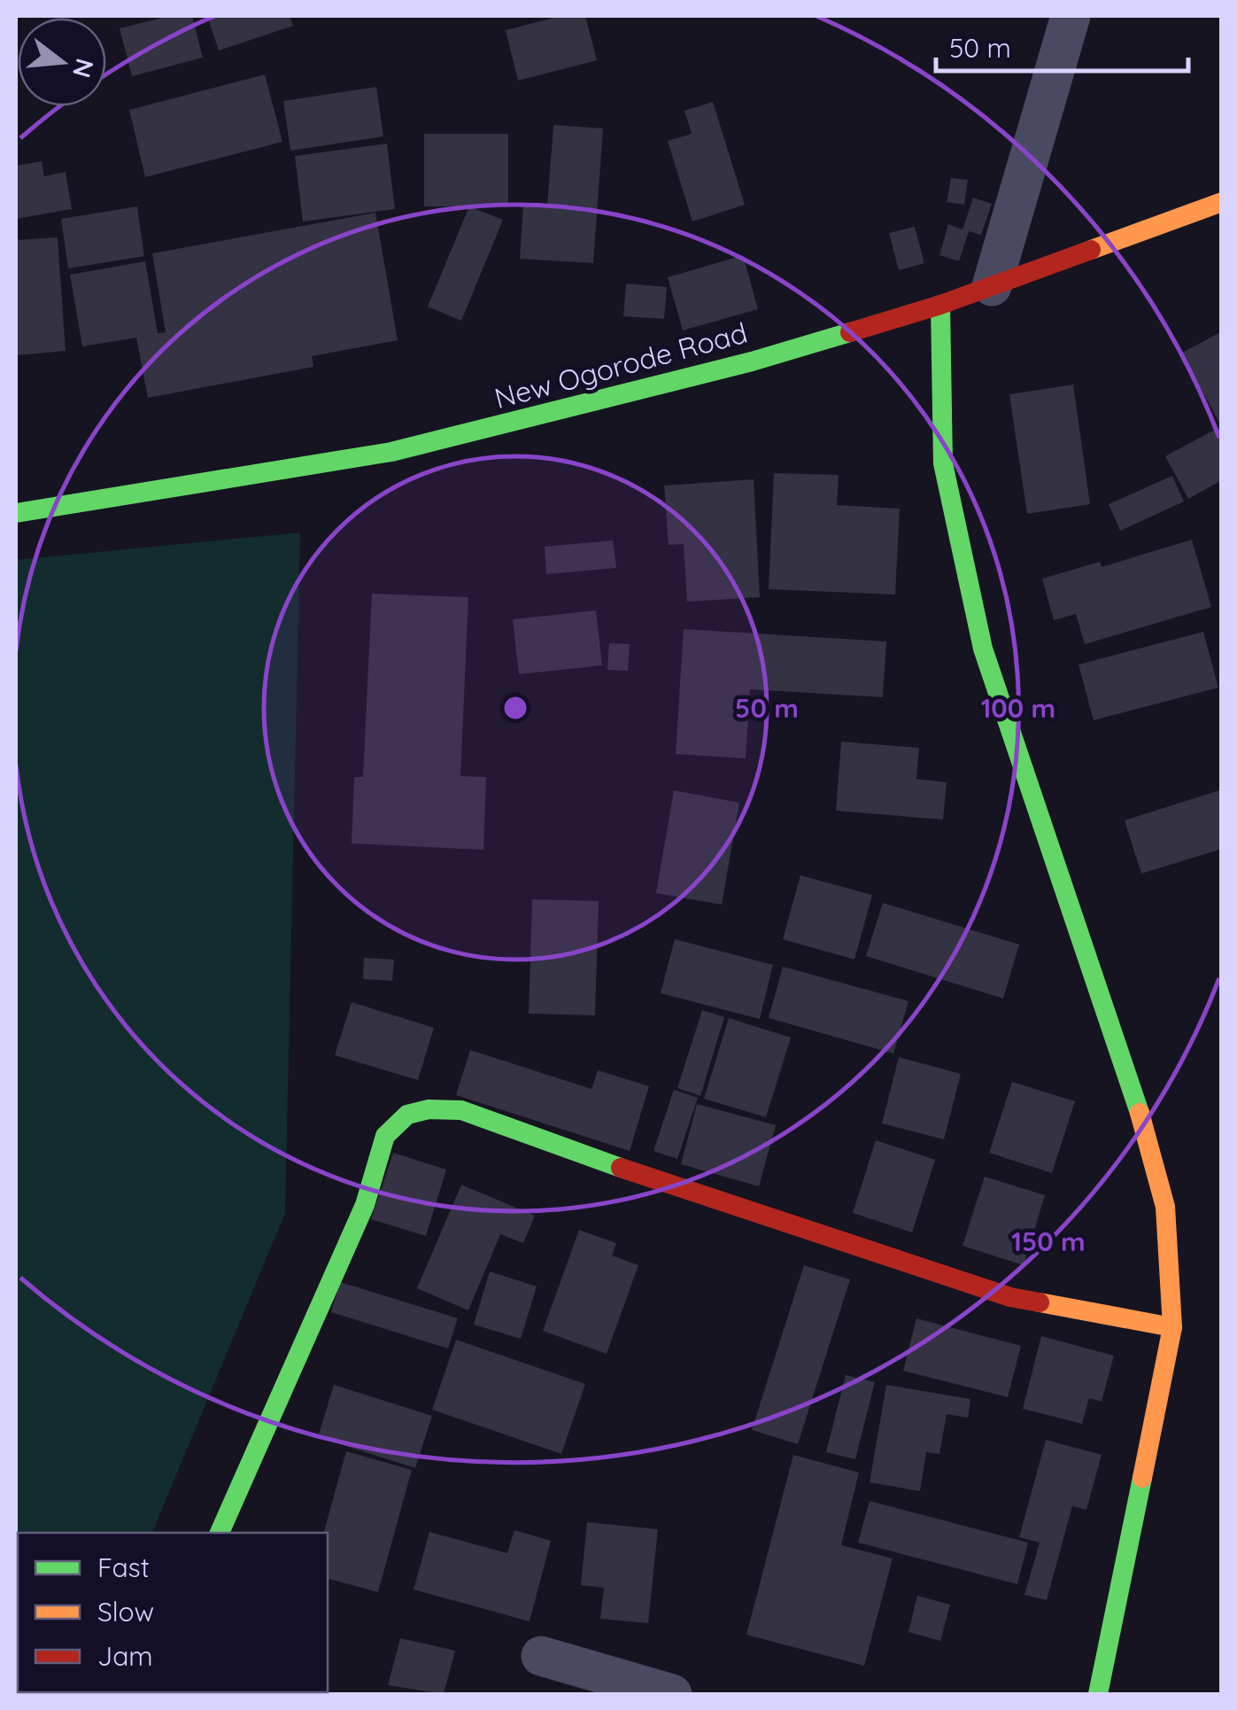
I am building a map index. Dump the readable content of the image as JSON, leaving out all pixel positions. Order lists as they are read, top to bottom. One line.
{"streets":{"street":["New Ogorode Road"]},"legend":["Fast","Slow","Jam"],"scale_bar":"50 m","north":"right","rings":["50 m","100 m","150 m"]}
